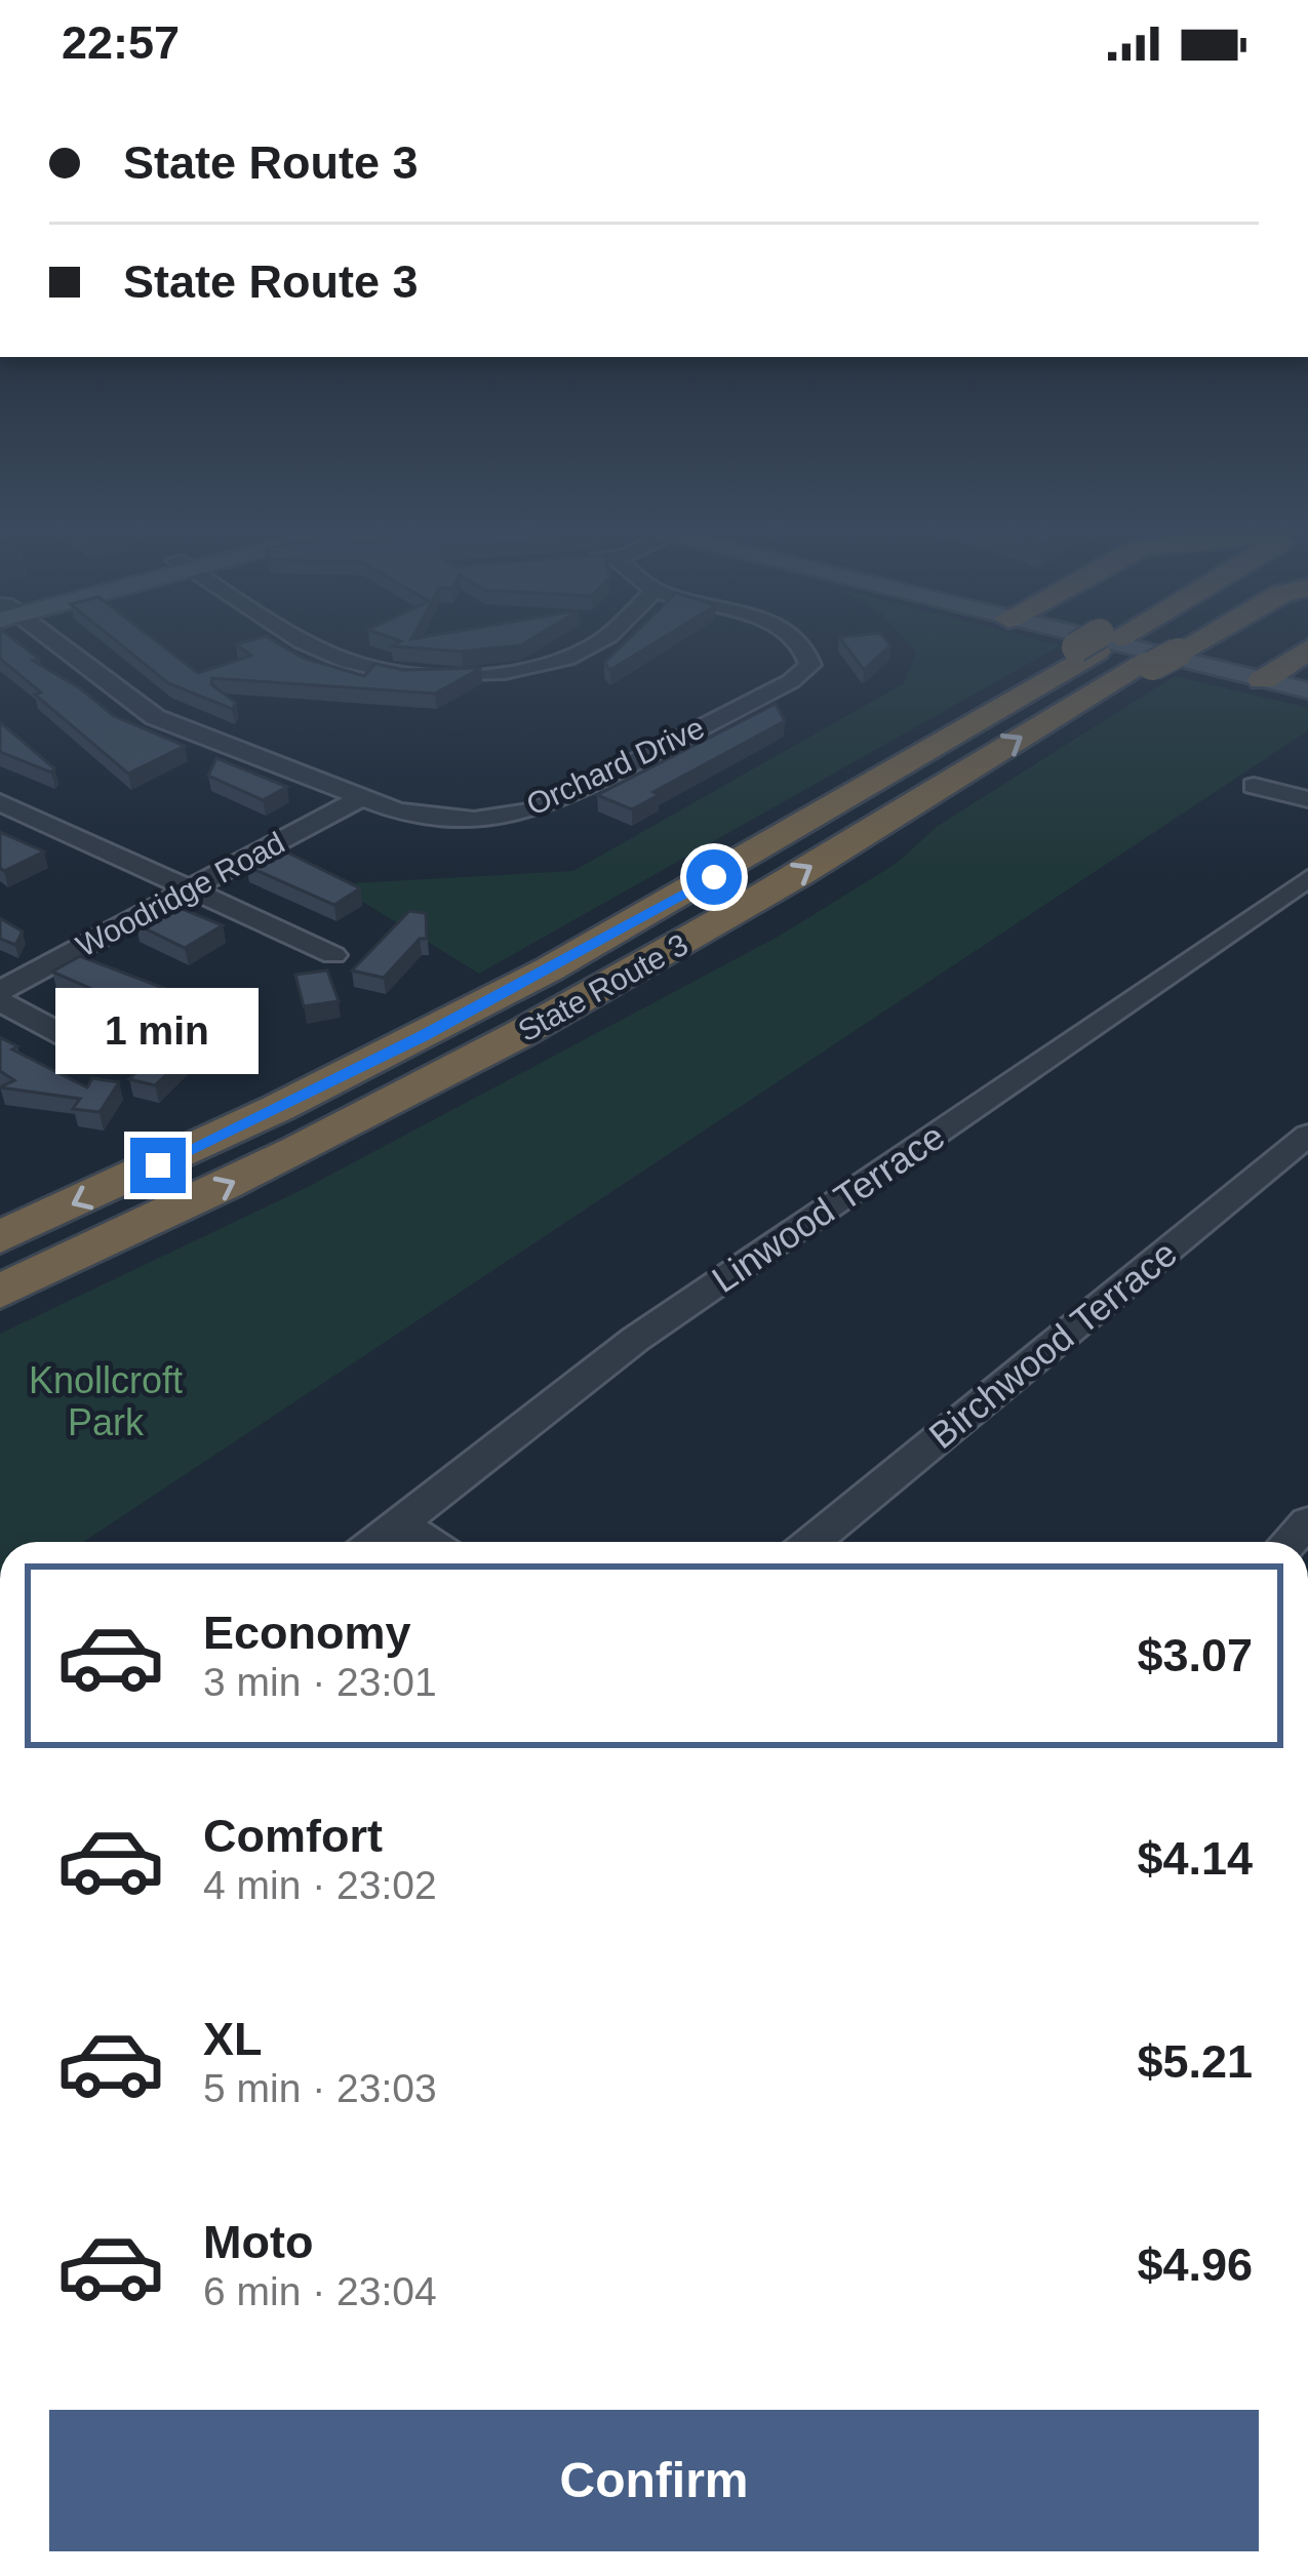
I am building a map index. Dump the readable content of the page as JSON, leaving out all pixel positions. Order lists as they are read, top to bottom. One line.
{"streets":{"highway":["State Route 3"],"street":["Orchard Drive","Woodridge Road","Linwood Terrace","Birchwood Terrace"]},"crossings":[["Orchard Drive","Woodridge Road"]],"parks":["Knollcroft Park"],"page":{"status":"22:57","banner":["State Route 3","State Route 3"],"bubble":"1 min","list":[{"name":"Economy","note":"3 min · 23:01","value":"$3.07"},{"name":"Comfort","note":"4 min · 23:02","value":"$4.14"},{"name":"XL","note":"5 min · 23:03","value":"$5.21"},{"name":"Moto","note":"6 min · 23:04","value":"$4.96"}],"buttons":"Confirm"}}
